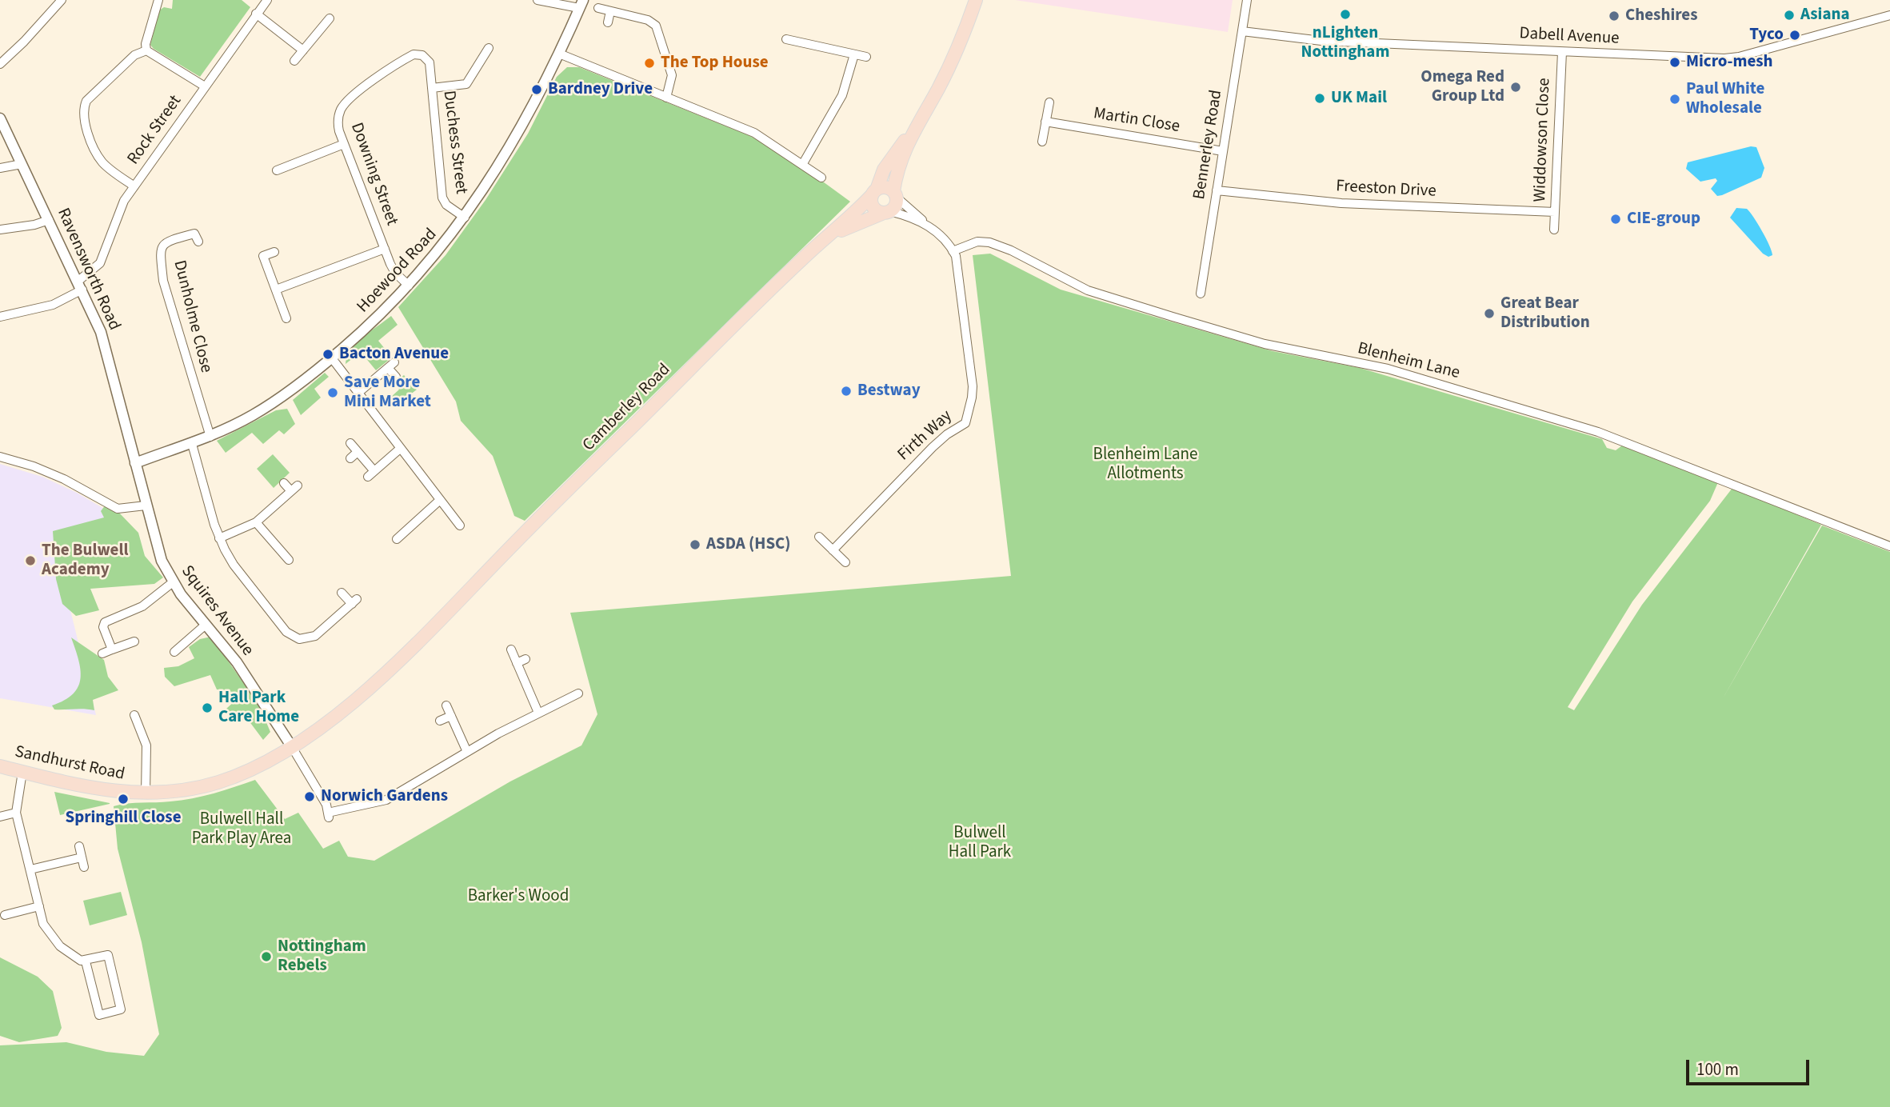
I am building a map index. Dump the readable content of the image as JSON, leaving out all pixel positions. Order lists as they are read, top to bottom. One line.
{"streets":{"main road":["Camberley Road","Sandhurst Road"],"street":["Dabell Avenue","Martin Close","Rock Street","Widdowson Close","Duchess Street","Bennerley Road","Downing Street","Freeston Drive","Ravensworth Road","Hoewood Road","Dunholme Close","Blenheim Lane","Firth Way","Squires Avenue"]},"crossings":[["Dabell Avenue","Widdowson Close"],["Dabell Avenue","Bennerley Road"],["Martin Close","Bennerley Road"],["Rock Street","Ravensworth Road"],["Widdowson Close","Freeston Drive"],["Duchess Street","Downing Street"],["Duchess Street","Hoewood Road"],["Bennerley Road","Freeston Drive"],["Downing Street","Hoewood Road"],["Ravensworth Road","Hoewood Road"],["Ravensworth Road","Squires Avenue"],["Hoewood Road","Dunholme Close"],["Blenheim Lane","Firth Way"],["Camberley Road","Squires Avenue"],["Camberley Road","Sandhurst Road"],["Squires Avenue","Sandhurst Road"]],"parks":["Blenheim Lane Allotments","Bulwell Hall Park Play Area","Bulwell Hall Park","Barker's Wood"],"places":["nLighten Nottingham","Asiana","Cheshires","Tyco","Micro-mesh","The Top House","Omega Red Group Ltd","Bardney Drive","UK Mail","Paul White Wholesale","CIE-group","Great Bear Distribution","Bacton Avenue","Bestway","Save More Mini Market","ASDA (HSC)","The Bulwell Academy","Hall Park Care Home","Norwich Gardens","Springhill Close","Nottingham Rebels"],"scale_bar":"100 m"}
